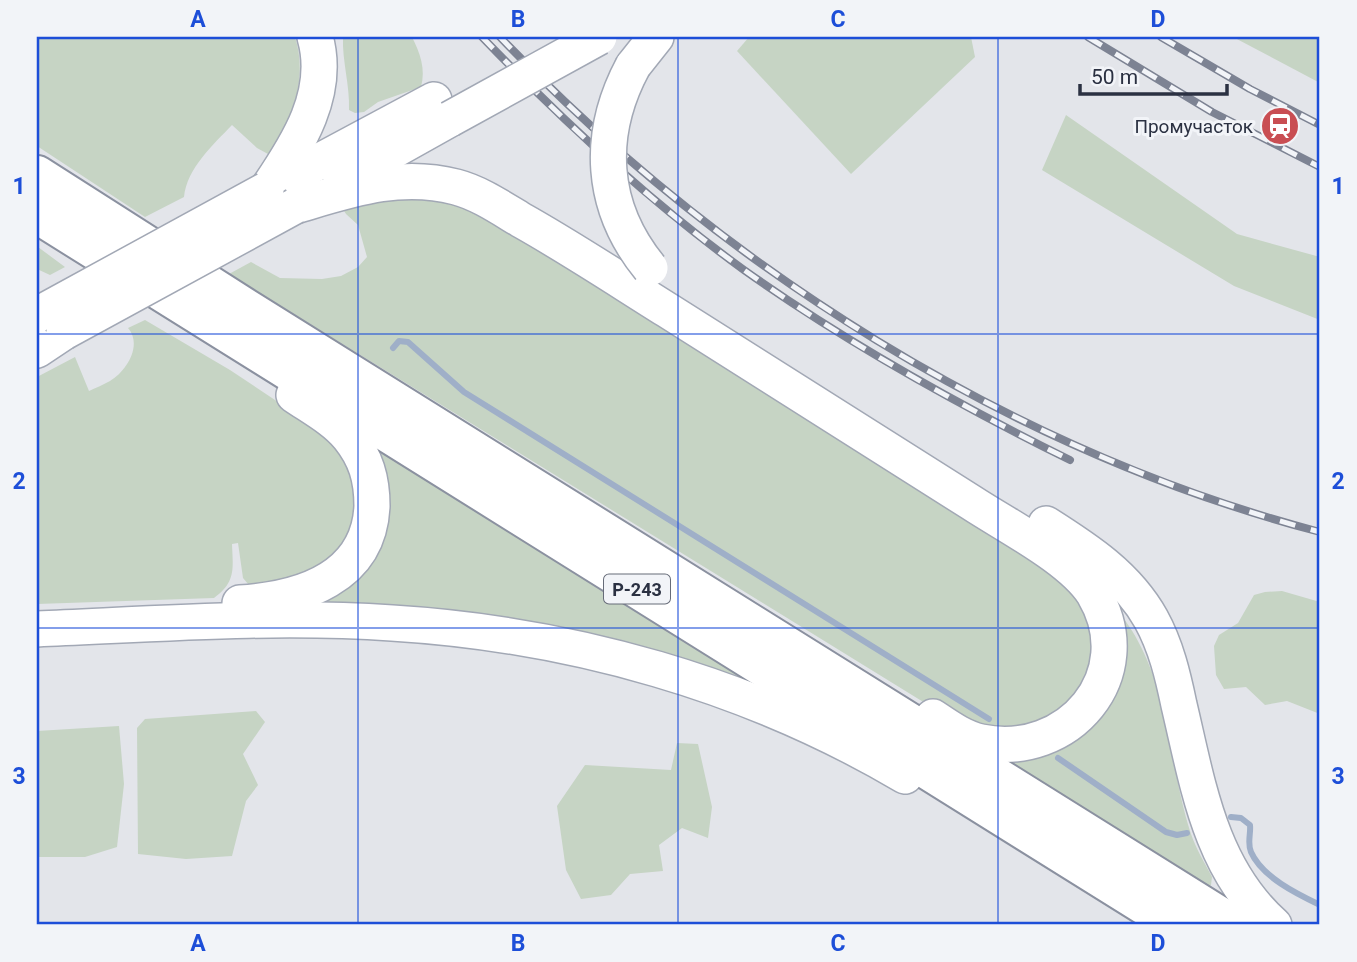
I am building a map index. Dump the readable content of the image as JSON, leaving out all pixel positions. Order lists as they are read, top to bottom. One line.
{"streets":{"highway":["Р-243"]},"places":{"station":["Промучасток"]},"scale_bar":"50 m","grid":{"columns":["A","B","C","D"],"rows":["1","2","3"]}}
